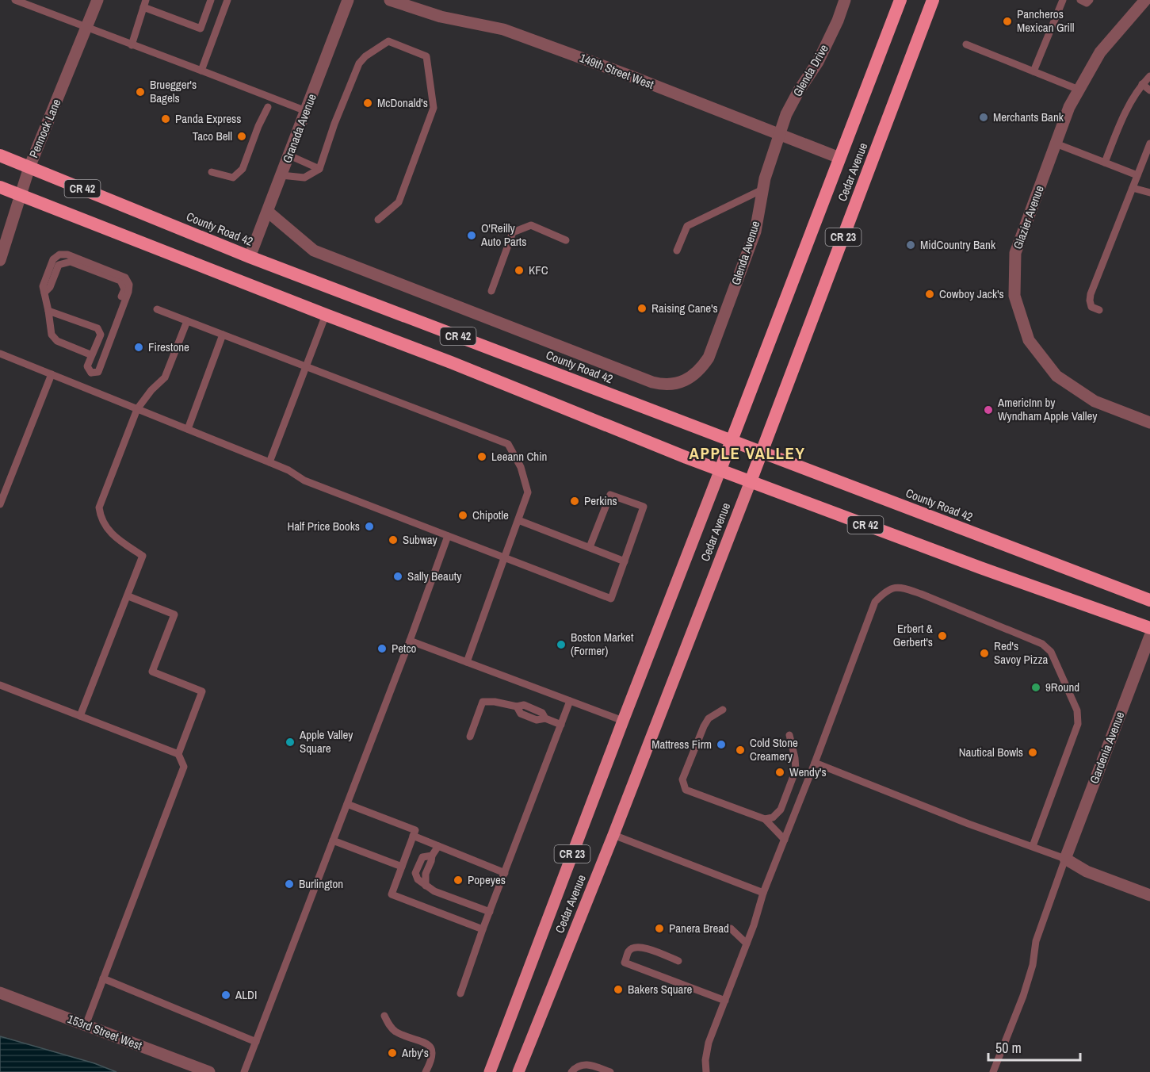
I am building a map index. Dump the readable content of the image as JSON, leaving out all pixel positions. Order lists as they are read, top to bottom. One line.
{"streets":{"highway":["Cedar Avenue","CR 42","County Road 42","CR 23"],"street":["Glenda Drive","149th Street West","Pennock Lane","Granada Avenue","Glazier Avenue","Glenda Avenue","Gardenia Avenue","153rd Street West"]},"crossings":[["Glenda Drive","Glenda Avenue"],["149th Street West","Cedar Avenue"],["149th Street West","Glenda Avenue"],["Pennock Lane","CR 42"],["Pennock Lane","County Road 42"],["Granada Avenue","County Road 42"],["Granada Avenue","Glenda Avenue"],["Cedar Avenue","CR 42"],["Cedar Avenue","County Road 42"]],"districts":["APPLE VALLEY"],"places":["Pancheros Mexican Grill","Bruegger's Bagels","McDonald's","Merchants Bank","Panda Express","Taco Bell","O'Reilly Auto Parts","MidCountry Bank","KFC","Cowboy Jack's","Raising Cane's","Firestone","AmericInn by Wyndham Apple Valley","Leeann Chin","Perkins","Chipotle","Half Price Books","Subway","Sally Beauty","Erbert & Gerbert's","Boston Market (Former)","Petco","Red's Savoy Pizza","9Round","Apple Valley Square","Mattress Firm","Cold Stone Creamery","Nautical Bowls","Wendy's","Popeyes","Burlington","Panera Bread","Bakers Square","ALDI","Arby's"],"scale_bar":"50 m"}
